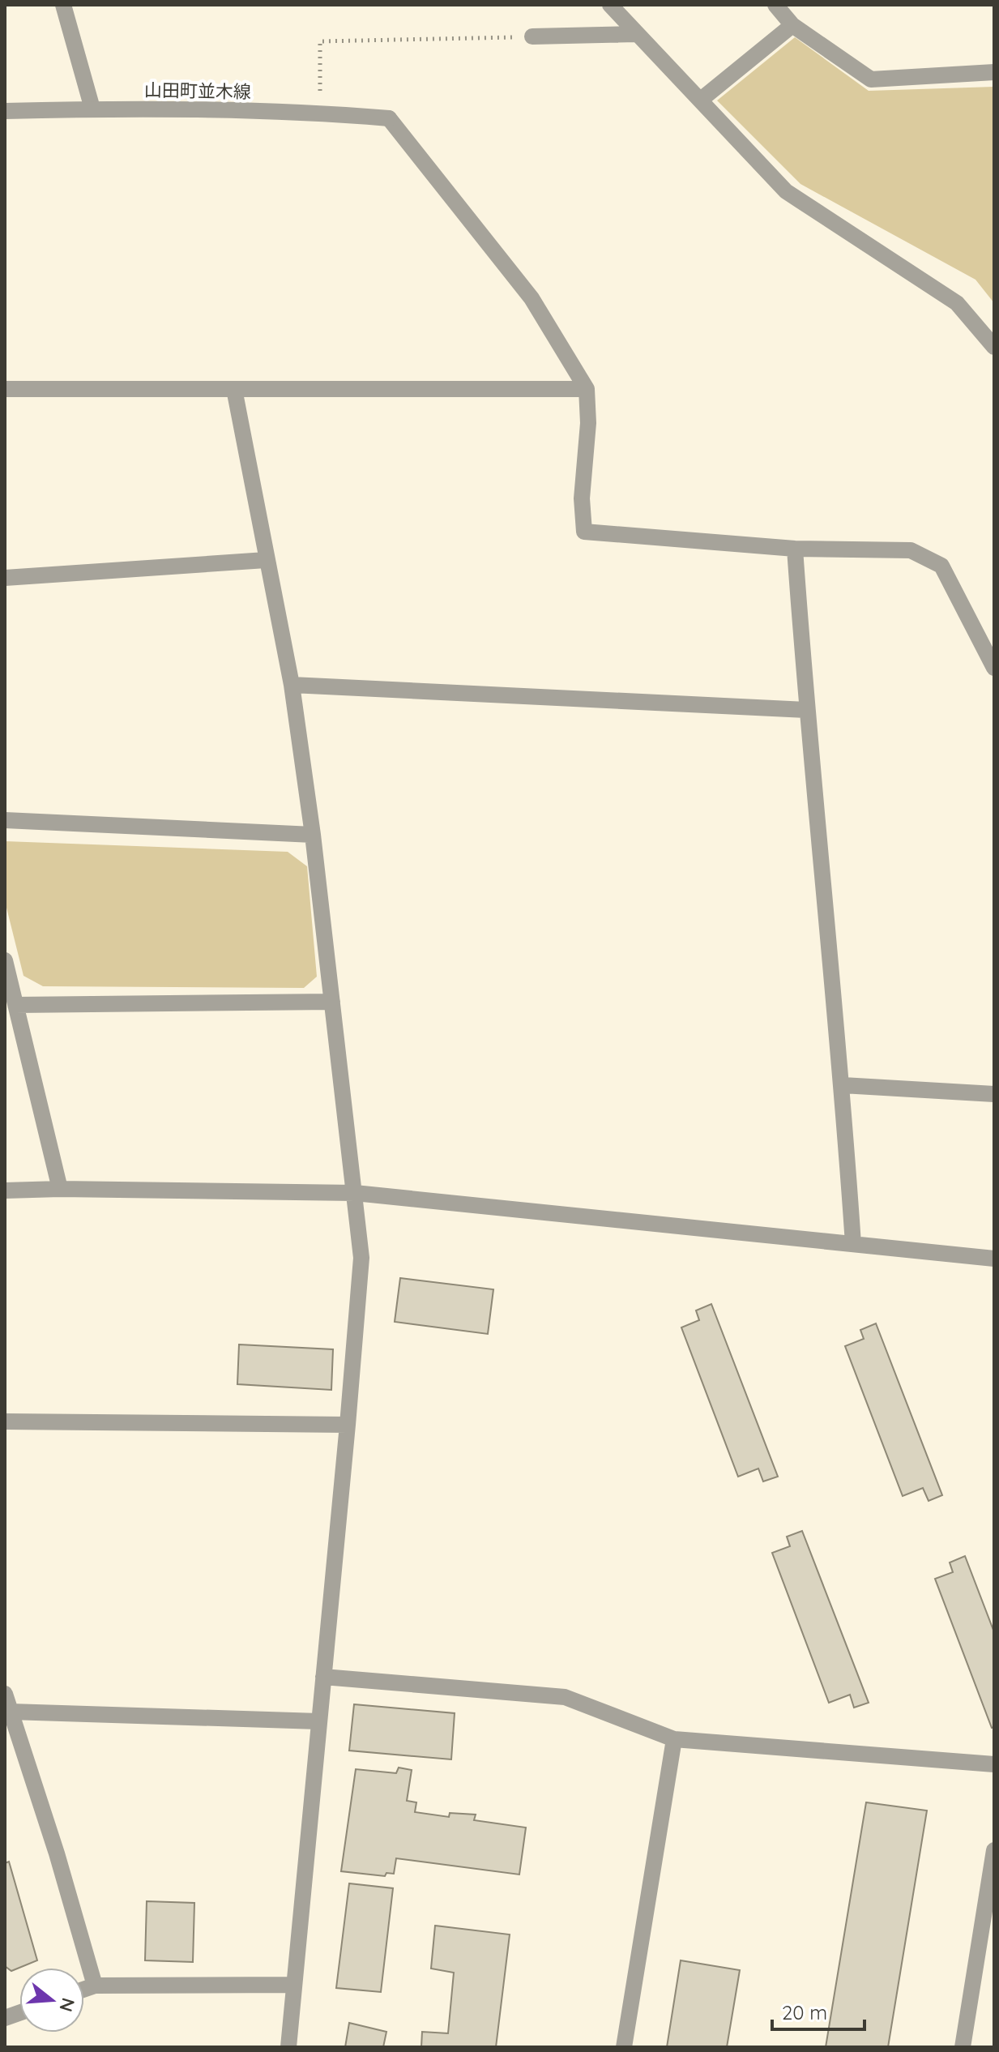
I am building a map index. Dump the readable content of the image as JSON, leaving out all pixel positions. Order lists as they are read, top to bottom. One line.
{"streets":{"street":["山田町並木線"]},"scale_bar":"20 m","north":"right"}
